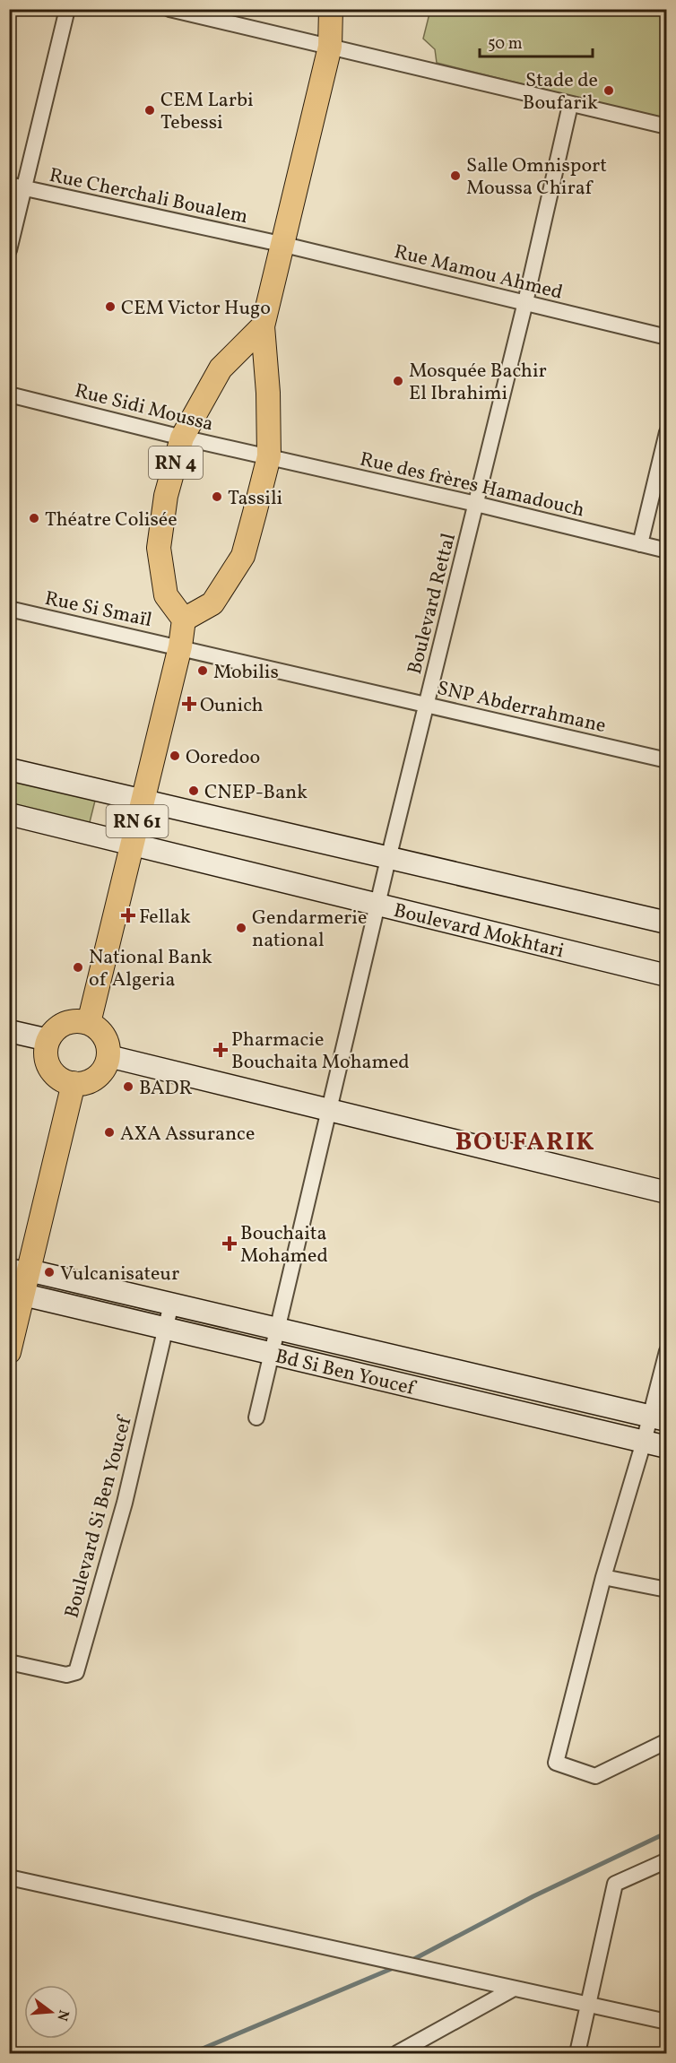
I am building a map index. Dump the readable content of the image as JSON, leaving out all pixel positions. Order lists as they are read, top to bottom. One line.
{"streets":{"main road":["RN 4","RN 61"],"street":["Rue Cherchali Boualem","Rue Mamou Ahmed","Rue Sidi Moussa","Rue des frères Hamadouch","Boulevard Rettal","Rue Si Smaïl","SNP Abderrahmane","Boulevard Mokhtari","Bd Si Ben Youcef","Boulevard Si Ben Youcef"]},"crossings":[["Rue Cherchali Boualem","Rue Mamou Ahmed"],["Rue Mamou Ahmed","Boulevard Rettal"],["Rue Sidi Moussa","RN 4"],["Rue Sidi Moussa","Rue des frères Hamadouch"],["RN 4","RN 61"],["Rue des frères Hamadouch","Boulevard Rettal"],["Boulevard Rettal","SNP Abderrahmane"],["Boulevard Rettal","Boulevard Mokhtari"],["Boulevard Rettal","Bd Si Ben Youcef"],["Rue Si Smaïl","SNP Abderrahmane"],["Rue Si Smaïl","RN 61"],["SNP Abderrahmane","RN 61"],["RN 61","Boulevard Mokhtari"],["Bd Si Ben Youcef","Boulevard Si Ben Youcef"]],"districts":["BOUFARIK"],"places":{"other":["Stade de Boufarik","CEM Larbi Tebessi","Salle Omnisport Moussa Chiraf","CEM Victor Hugo","Mosquée Bachir El Ibrahimi","Tassili","Théatre Colisée","Mobilis","Ooredoo","CNEP-Bank","Gendarmerie national","National Bank of Algeria","BADR","AXA Assurance","Vulcanisateur"],"health":["Ounich","Fellak","Pharmacie Bouchaita Mohamed","Bouchaita Mohamed"]},"scale_bar":"50 m","north":"right"}
